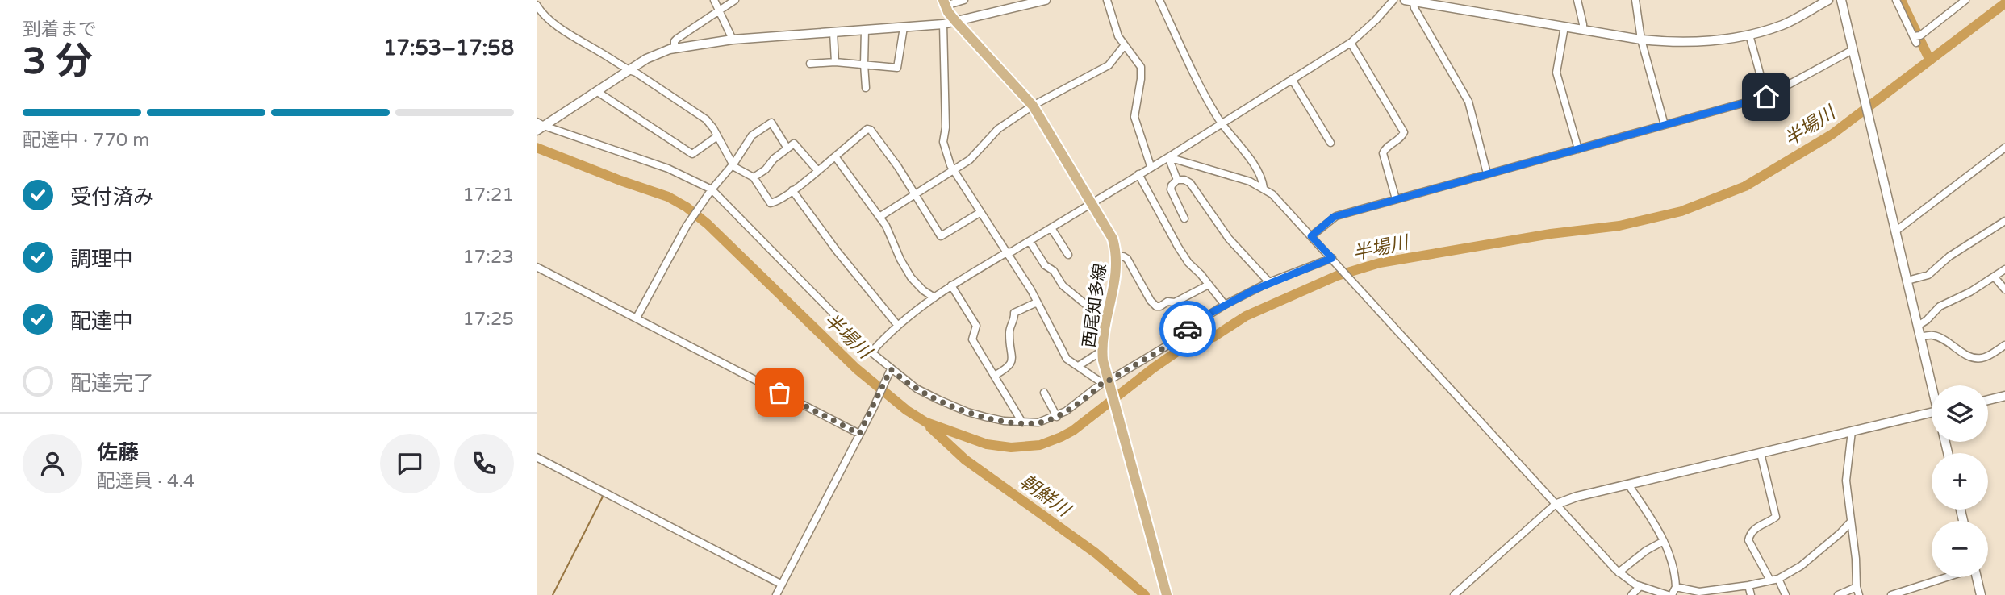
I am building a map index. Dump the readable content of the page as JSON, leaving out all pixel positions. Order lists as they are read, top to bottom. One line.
{"streets":{"main road":["西尾知多線"]},"water":["半場川","朝鮮川"],"page":{"heading":["3 分","到着まで","17:53–17:58"],"panel":["佐藤","配達員 · 4.4"],"bar":"配達中 · 770 m","list":[["受付済み","17:21"],["調理中","17:23"],["配達中","17:25"],"配達完了"],"map_buttons":["+","−"]}}
